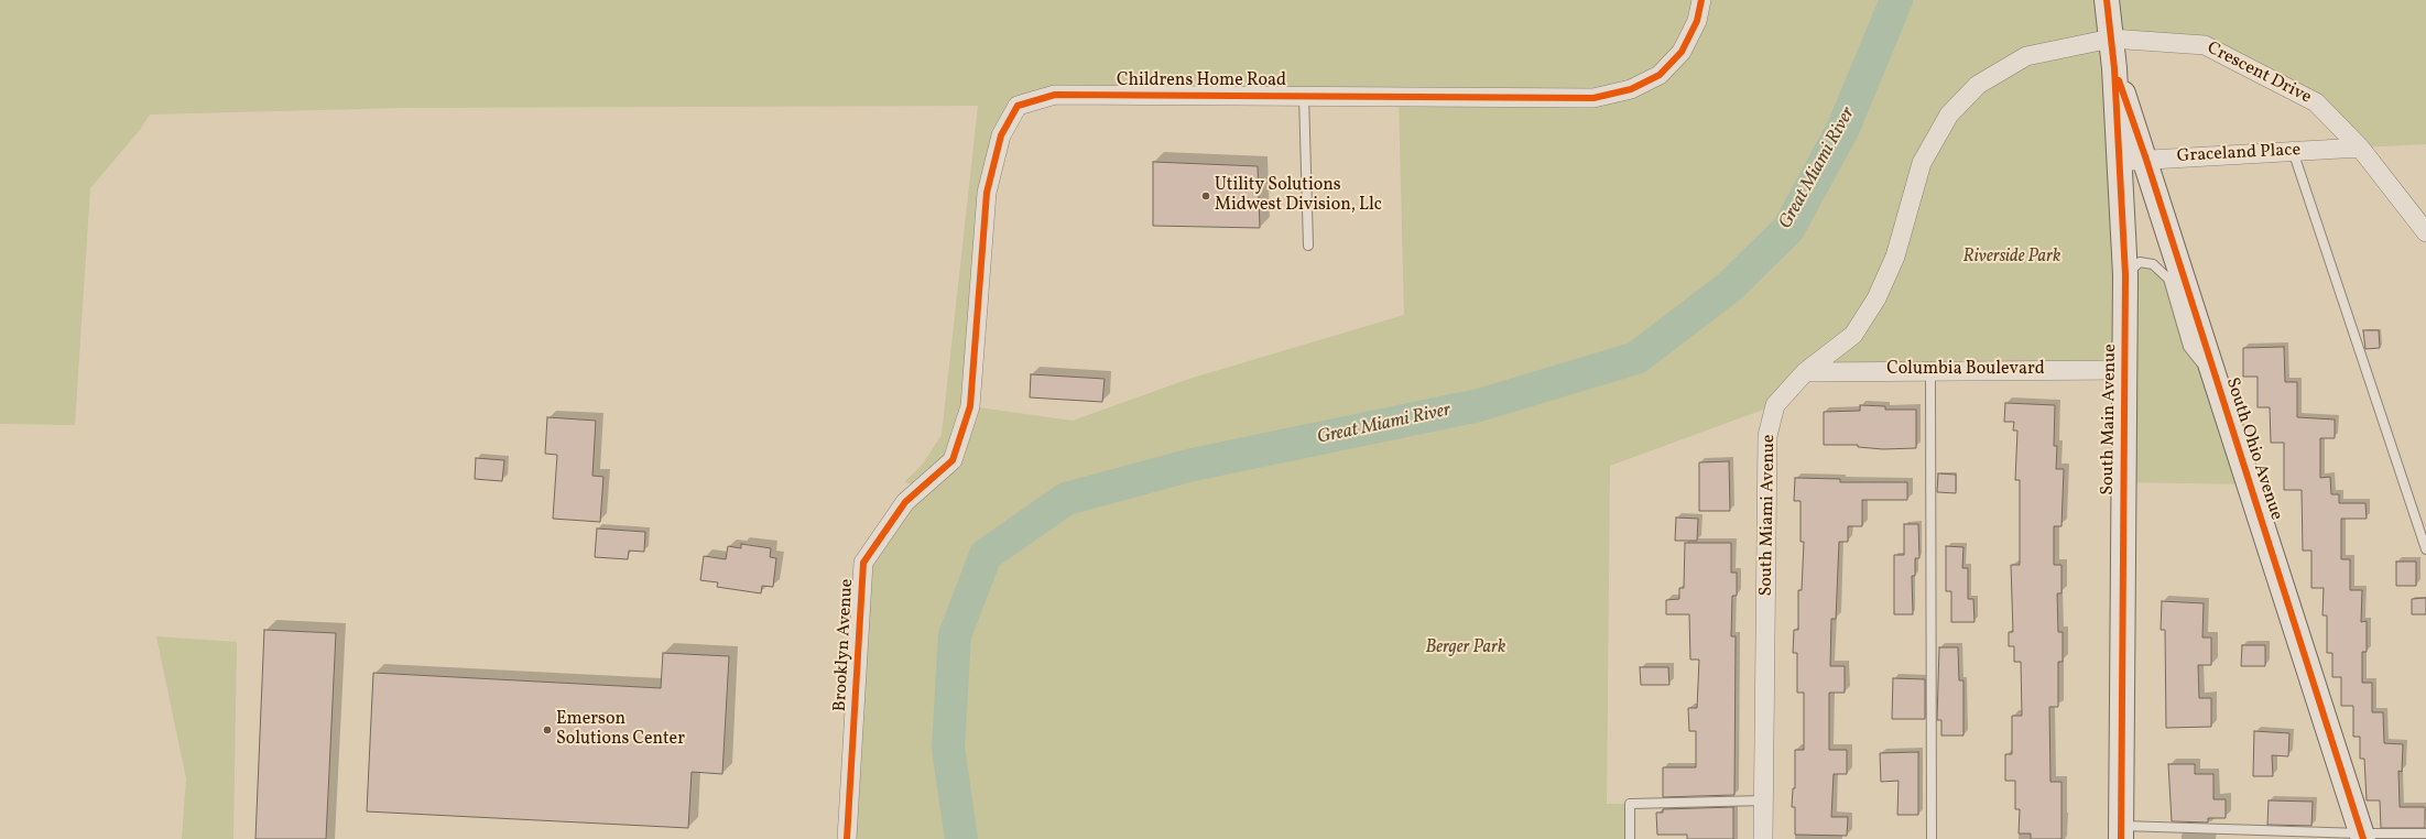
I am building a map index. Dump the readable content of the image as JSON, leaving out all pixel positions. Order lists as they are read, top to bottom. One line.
{"streets":{"main road":["South Main Avenue","South Ohio Avenue"],"street":["Crescent Drive","Childrens Home Road","Graceland Place","Columbia Boulevard","South Miami Avenue","Brooklyn Avenue"]},"crossings":[["Crescent Drive","Graceland Place"],["Crescent Drive","South Main Avenue"],["Crescent Drive","South Miami Avenue"],["Childrens Home Road","Brooklyn Avenue"],["Graceland Place","South Main Avenue"],["Graceland Place","South Ohio Avenue"],["Columbia Boulevard","South Main Avenue"],["Columbia Boulevard","South Miami Avenue"],["South Main Avenue","South Ohio Avenue"],["South Main Avenue","South Miami Avenue"]],"water":["Great Miami River"],"parks":["Riverside Park","Berger Park"],"places":["Utility Solutions Midwest Division, Llc","Emerson Solutions Center"]}
